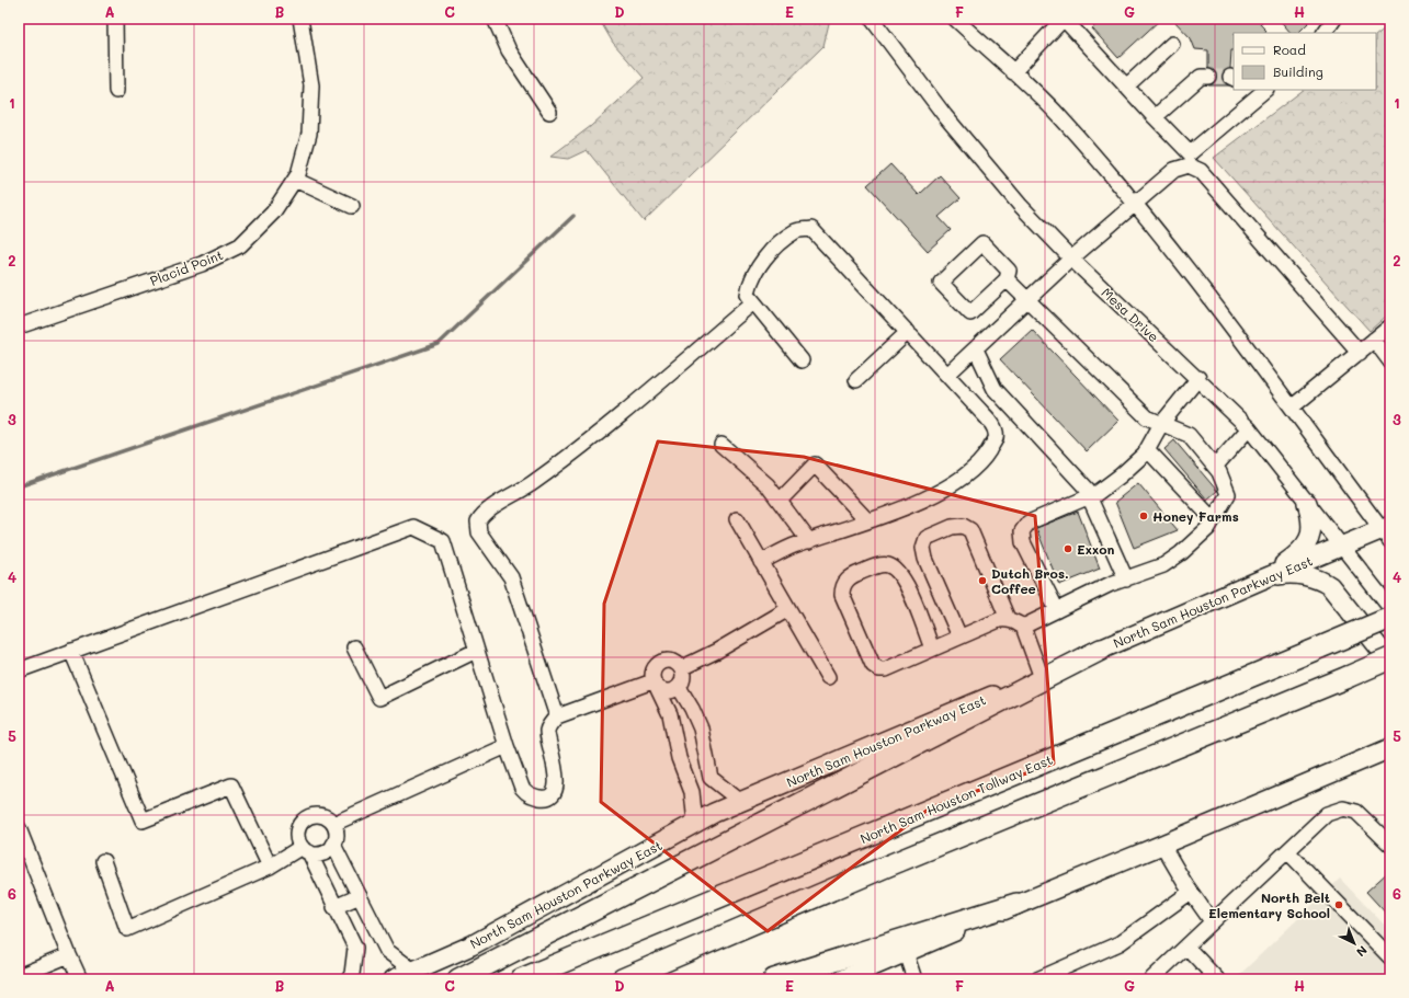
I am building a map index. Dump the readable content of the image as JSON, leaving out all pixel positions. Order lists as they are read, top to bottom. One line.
{"streets":{"highway":["North Sam Houston Tollway East"],"main road":["North Sam Houston Parkway East"],"street":["Placid Point","Mesa Drive"]},"crossings":[["Mesa Drive","North Sam Houston Parkway East"]],"places":["Honey Farms","Exxon","Dutch Bros. Coffee","North Belt Elementary School"],"legend":["Road","Building"],"north":"bottom right","grid":{"columns":["A","B","C","D","E","F","G","H"],"rows":["1","2","3","4","5","6"]}}
